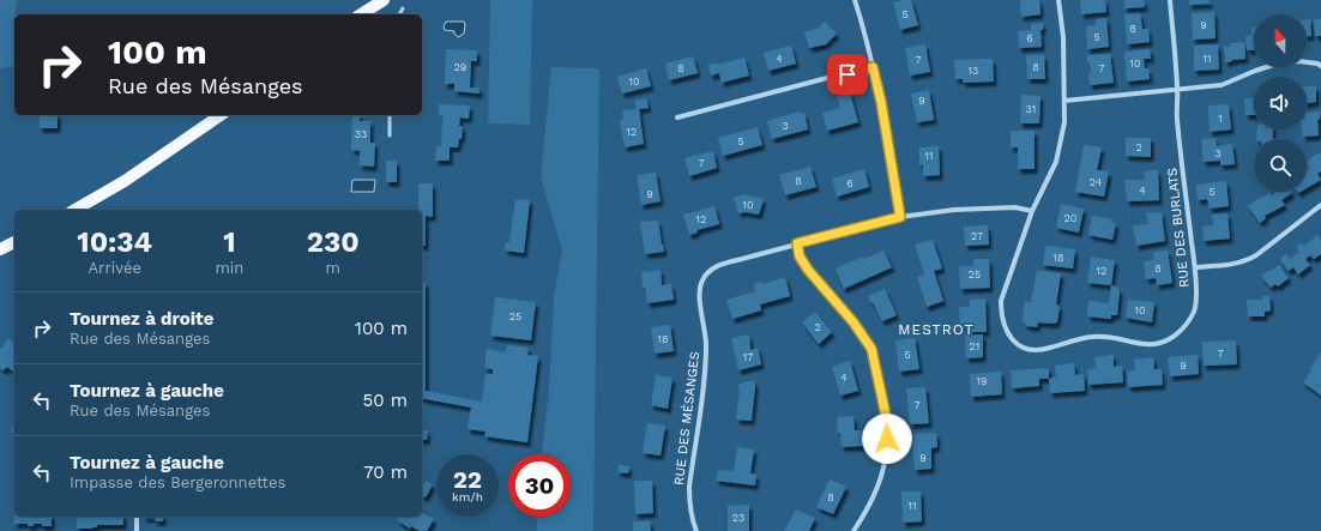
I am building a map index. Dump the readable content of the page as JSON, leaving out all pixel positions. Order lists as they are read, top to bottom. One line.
{"streets":{"street":["RUE DES BURLATS","RUE DES MÉSANGES"]},"crossings":[["RUE DES BURLATS","RUE DES MÉSANGES"]],"districts":["MESTROT"],"house_numbers":["5","9","8","5","6","4","11","7","10","29","8","8","7","13","10","9","31","1","3","12","33","5","2","3","11","7","8","24","6","4","5","9","10","20","12","27","18","8","12","25","10","25","2","18","21","7","5","17","9","4","19","7","9","8","11","23"],"north":"top","page":{"turn":["100 m","Rue des Mésanges"],"eta":["10:34","Arrivée","1","min","230","m"],"list":[{"name":"Tournez à droite","note":"Rue des Mésanges","value":"100 m"},{"name":"Tournez à gauche","note":"Rue des Mésanges","value":"50 m"},{"name":"Tournez à gauche","note":"Impasse des Bergeronnettes","value":"70 m"}],"speed":"22 km/h","limit":"30"}}
